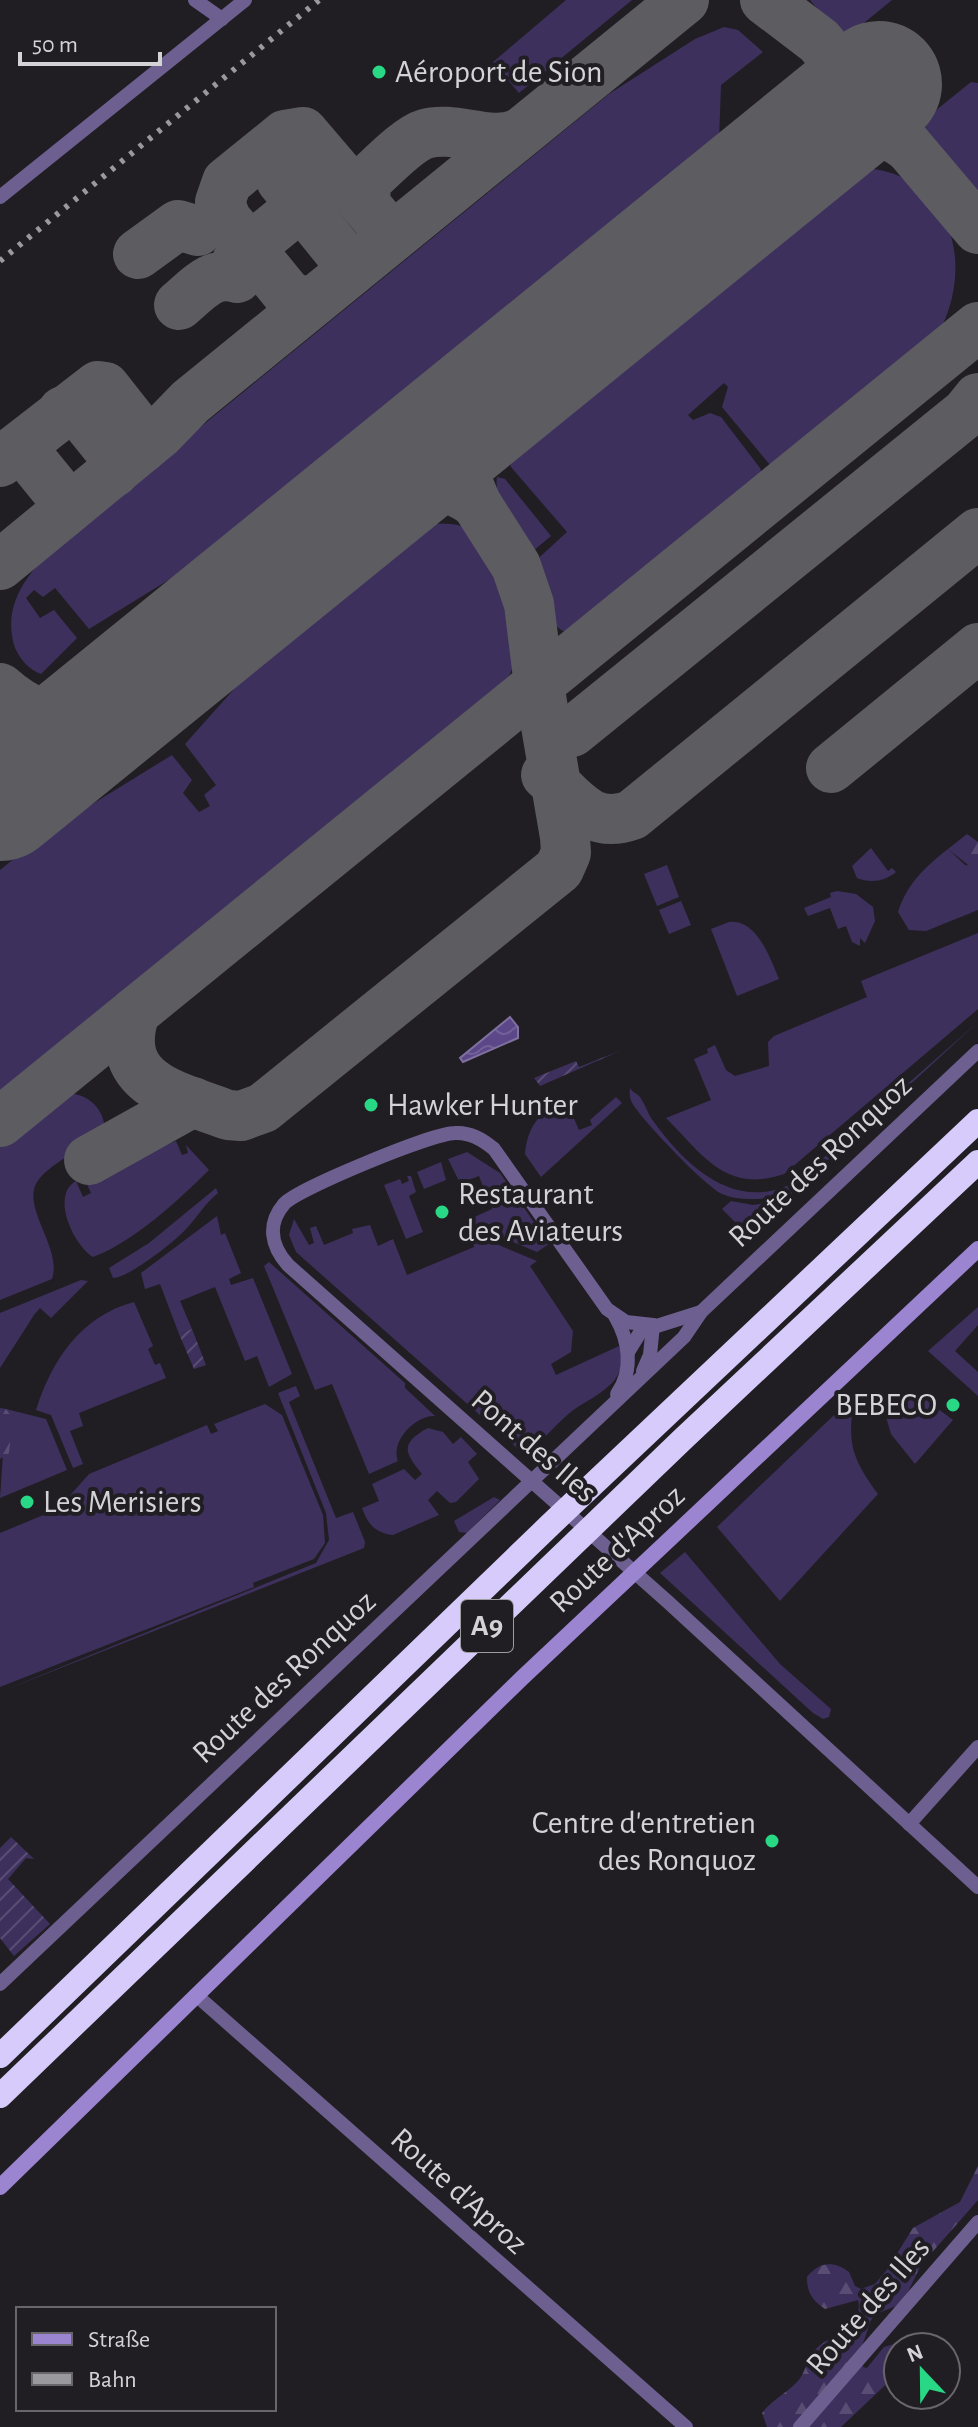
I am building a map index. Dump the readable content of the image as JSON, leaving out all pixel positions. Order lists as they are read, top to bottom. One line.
{"streets":{"highway":["A9"],"street":["Route des Ronquoz","Pont des Iles","Route d'Aproz","Route des Iles"]},"places":["Aéroport de Sion","Hawker Hunter","Restaurant des Aviateurs","BEBECO","Les Merisiers","Centre d'entretien des Ronquoz"],"legend":["Straße","Bahn"],"scale_bar":"50 m","north":"top"}
